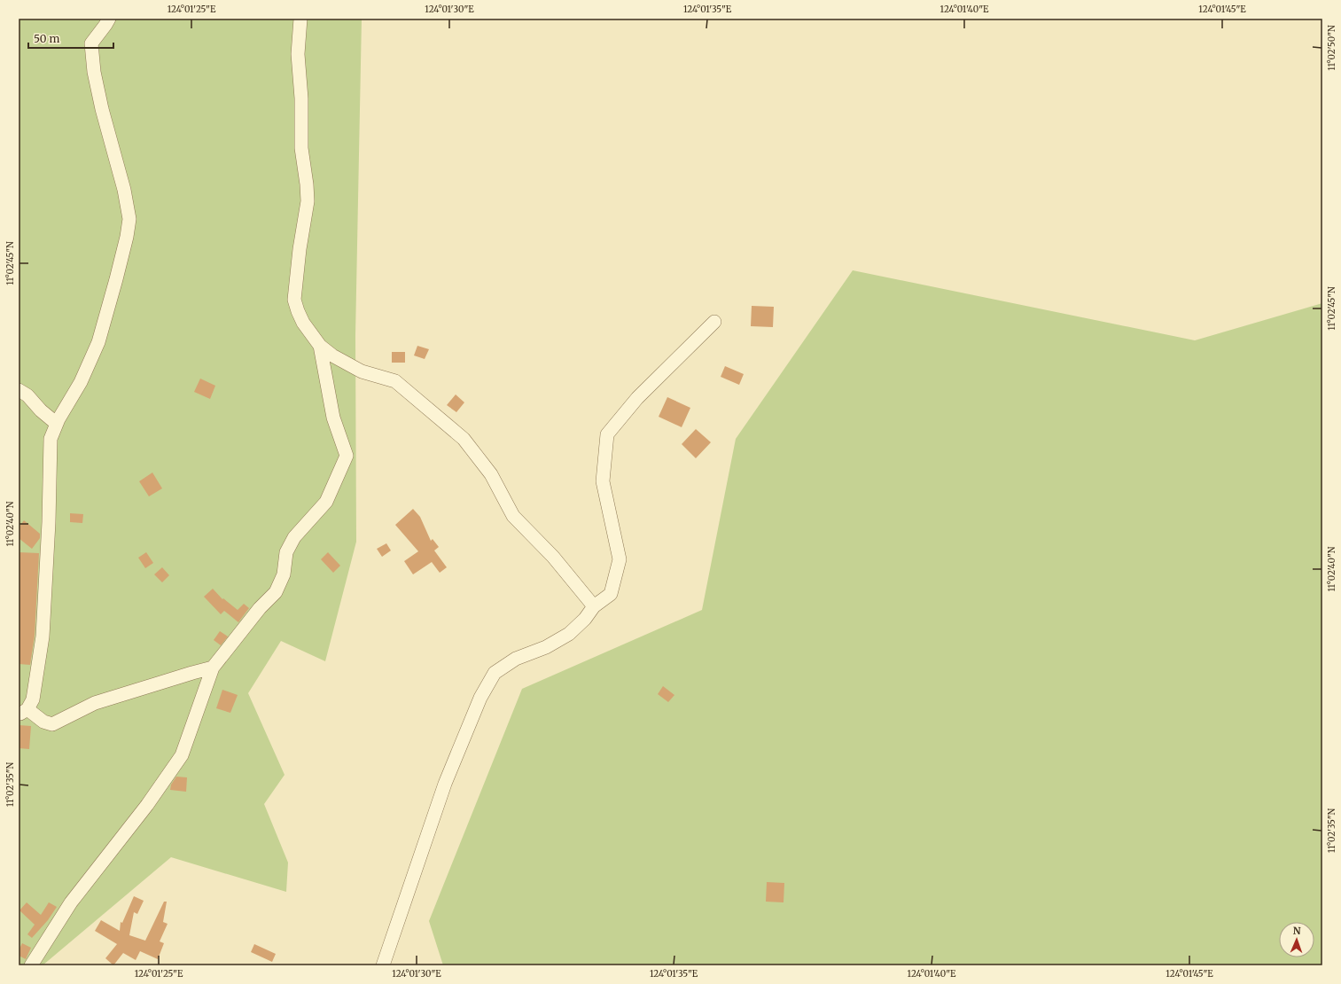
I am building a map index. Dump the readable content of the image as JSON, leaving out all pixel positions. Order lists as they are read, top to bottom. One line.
{"scale_bar":"50 m","north":"top","coordinates":["124°01'25\"E","124°01'30\"E","124°01'35\"E","124°01'40\"E","124°01'45\"E","11°02'50\"N","11°02'45\"N","11°02'40\"N","11°02'35\"N"]}
